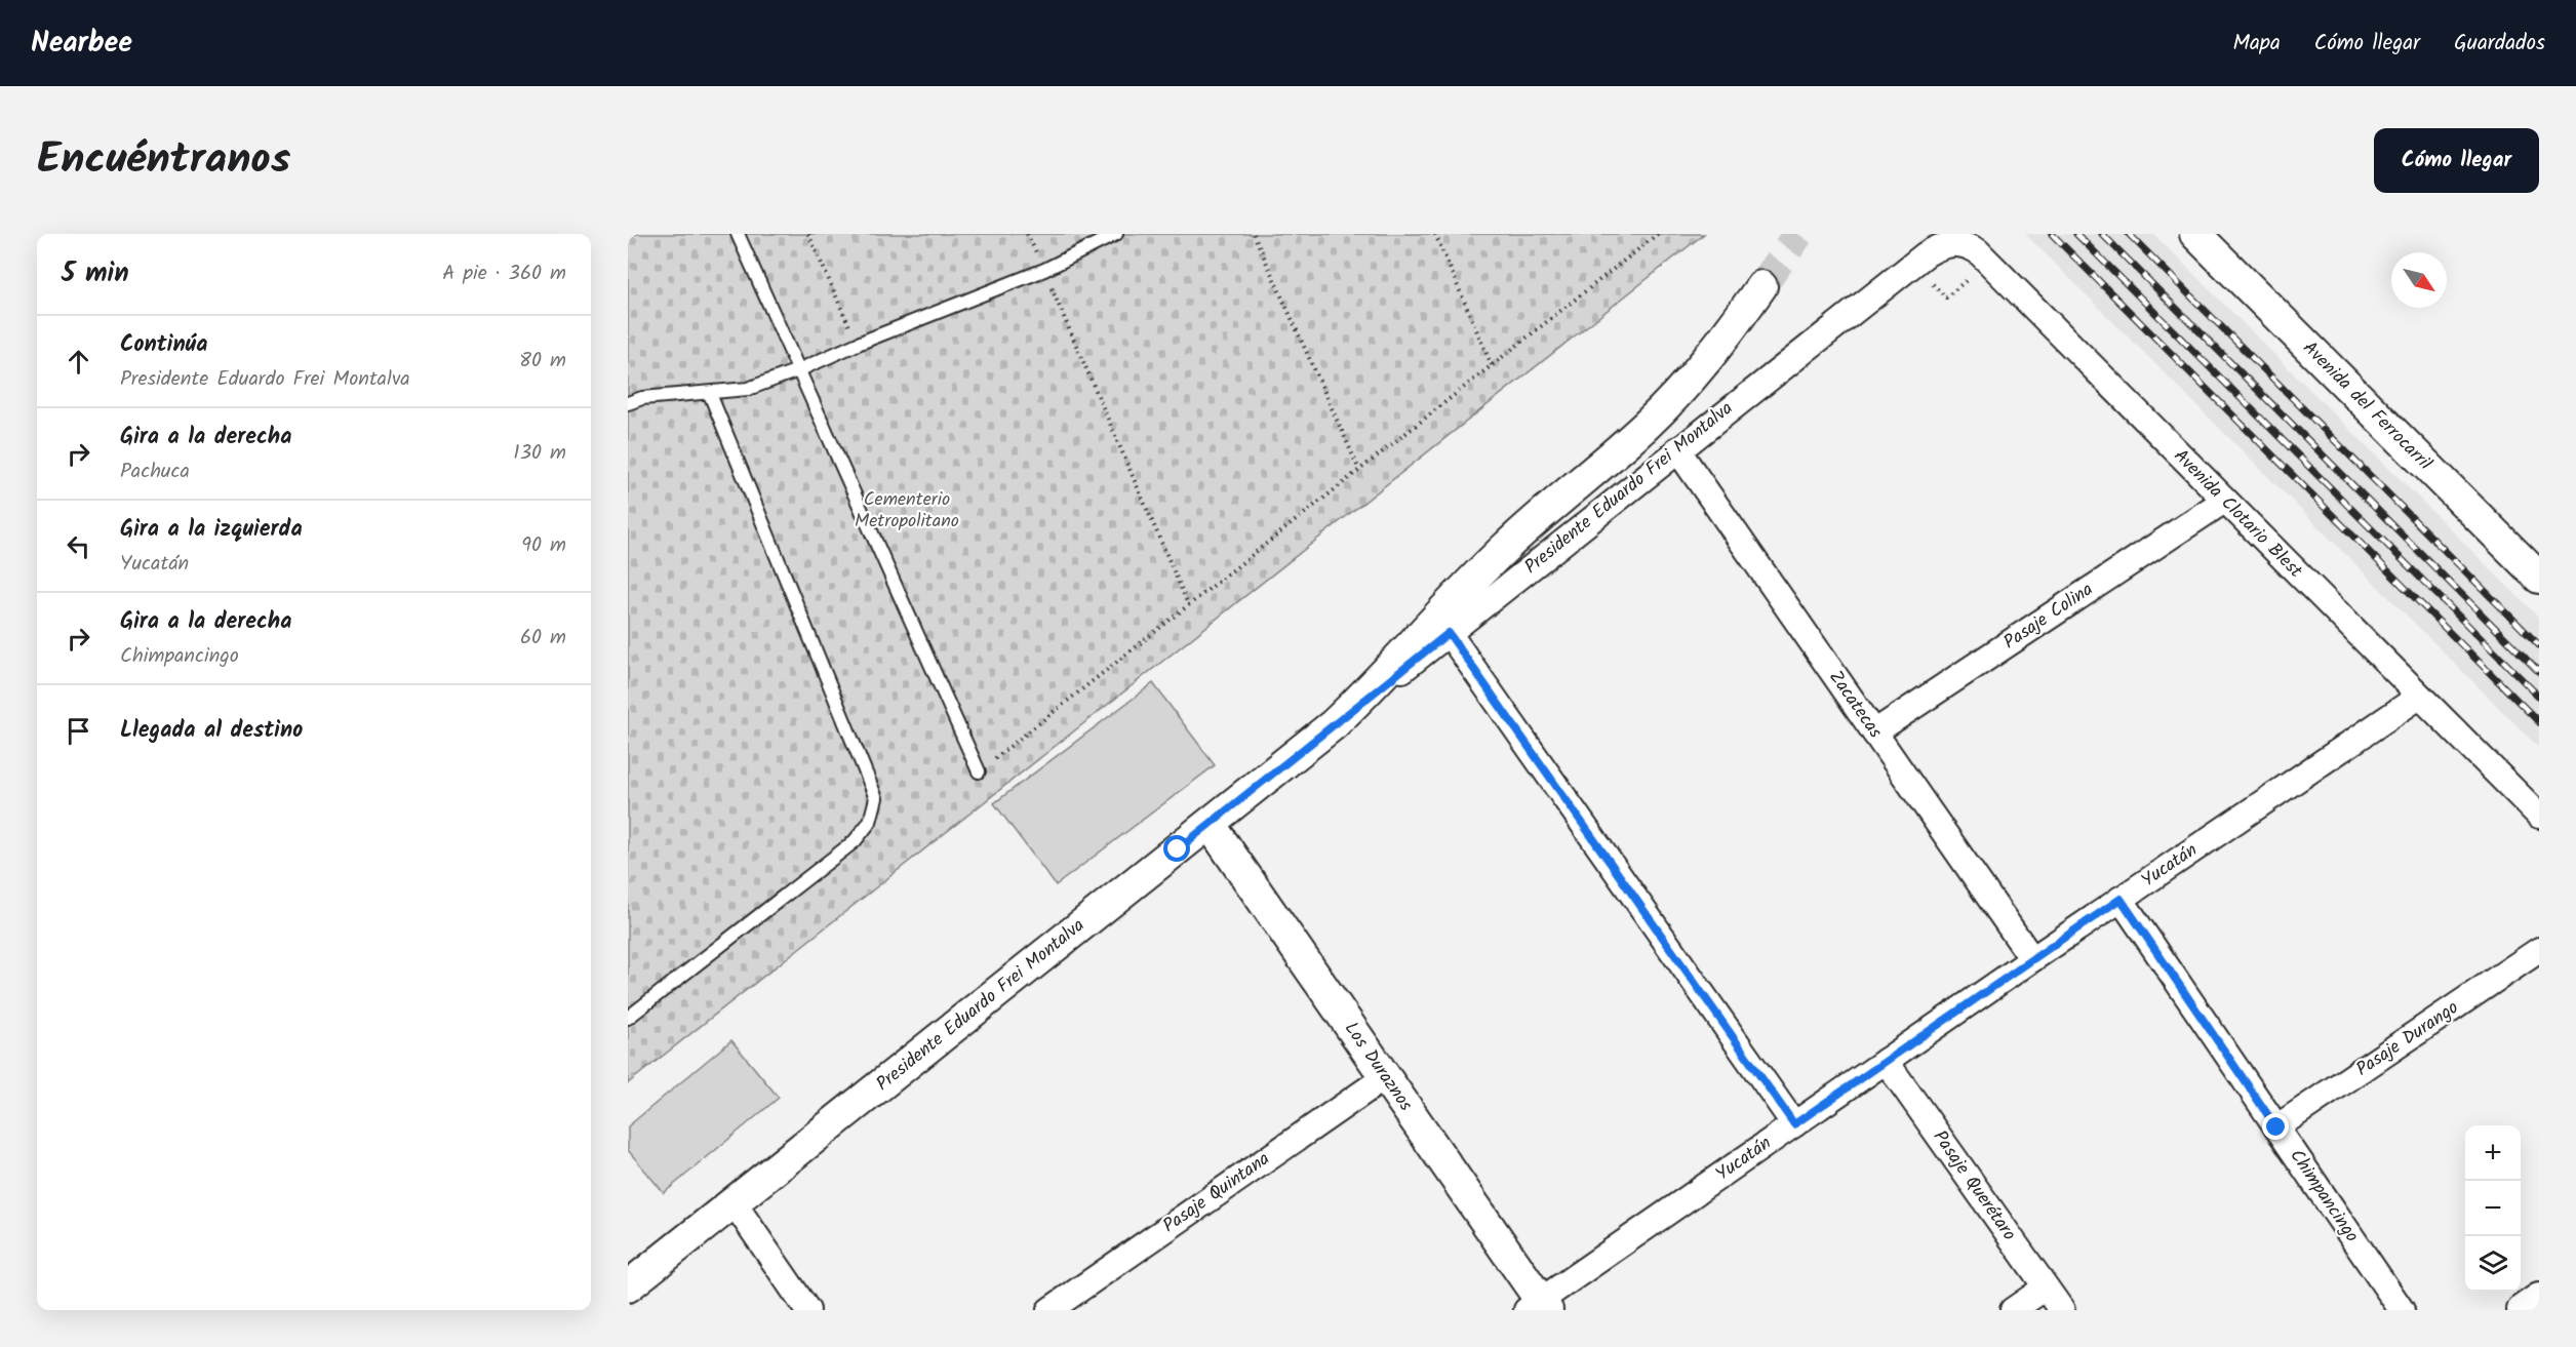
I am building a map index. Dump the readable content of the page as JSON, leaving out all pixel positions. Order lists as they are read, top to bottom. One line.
{"streets":{"street":["Avenida del Ferrocarril","Presidente Eduardo Frei Montalva","Avenida Clotario Blest","Pasaje Colina","Zacatecas","Yucatán","Pasaje Durango","Los Duraznos","Pasaje Querétaro","Pasaje Quintana","Chimpancingo"]},"crossings":[["Presidente Eduardo Frei Montalva","Avenida Clotario Blest"],["Presidente Eduardo Frei Montalva","Zacatecas"],["Presidente Eduardo Frei Montalva","Los Duraznos"],["Avenida Clotario Blest","Pasaje Colina"],["Avenida Clotario Blest","Yucatán"],["Pasaje Colina","Zacatecas"],["Zacatecas","Yucatán"],["Yucatán","Los Duraznos"],["Yucatán","Pasaje Querétaro"],["Yucatán","Chimpancingo"],["Pasaje Durango","Chimpancingo"],["Los Duraznos","Pasaje Quintana"]],"parks":["Cementerio Metropolitano"],"north":"bottom right","page":{"header":"Nearbee","nav":["Mapa","Cómo llegar","Guardados"],"title":"Encuéntranos","buttons":"Cómo llegar","heading":["5 min","A pie · 360 m"],"list":[["Continúa","Presidente Eduardo Frei Montalva","80 m"],["Gira a la derecha","Pachuca","130 m"],["Gira a la izquierda","Yucatán","90 m"],["Gira a la derecha","Chimpancingo","60 m"],"Llegada al destino"],"map_buttons":["+","−"]}}
